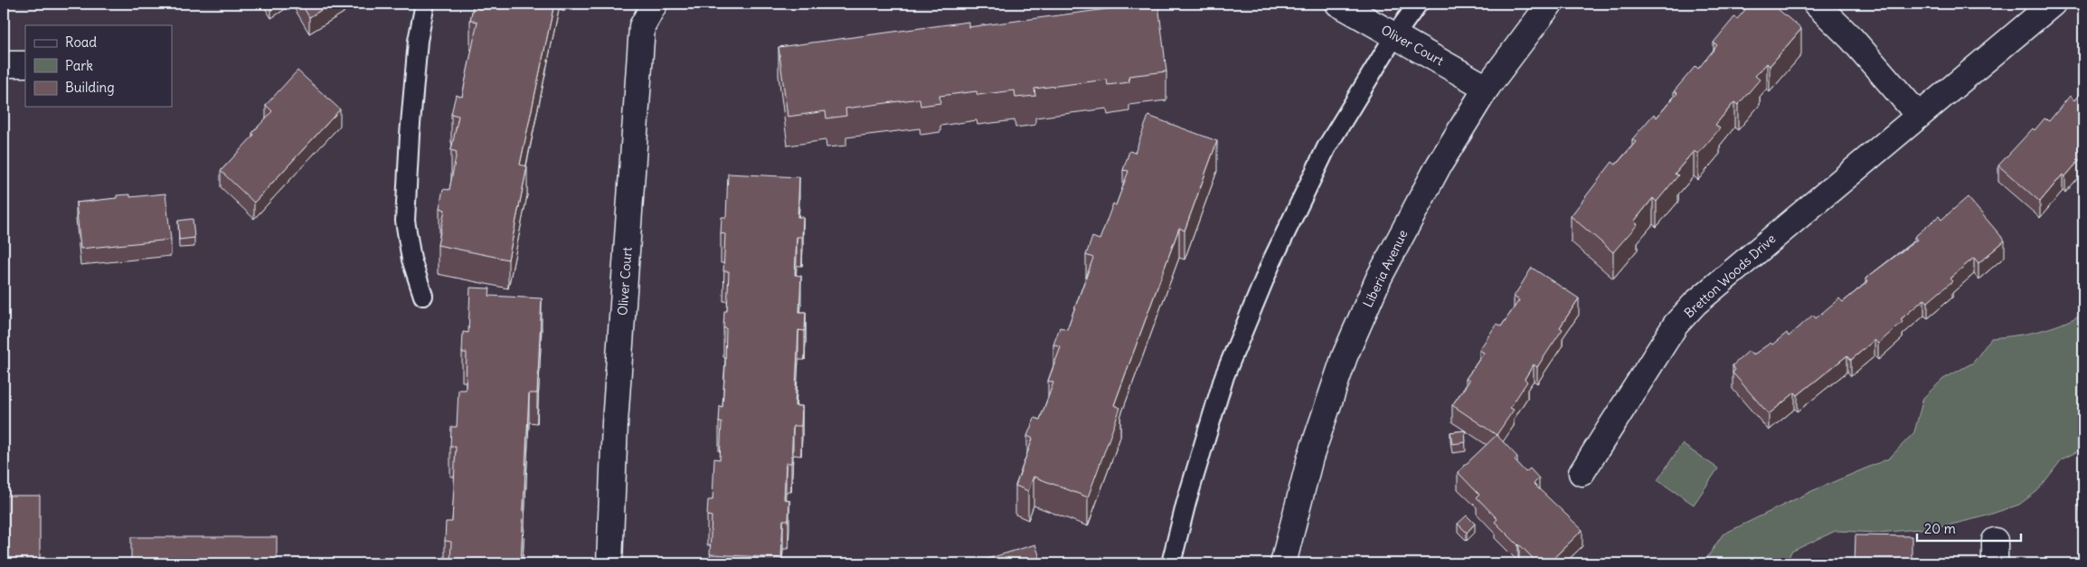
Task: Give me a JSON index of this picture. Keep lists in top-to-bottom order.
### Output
{
  "streets": {
    "street": ["Oliver Court", "Liberia Avenue", "Bretton Woods Drive"]
  },
  "crossings": [
    ["Oliver Court", "Liberia Avenue"]
  ],
  "legend": ["Road", "Park", "Building"],
  "scale_bar": "20 m"
}
